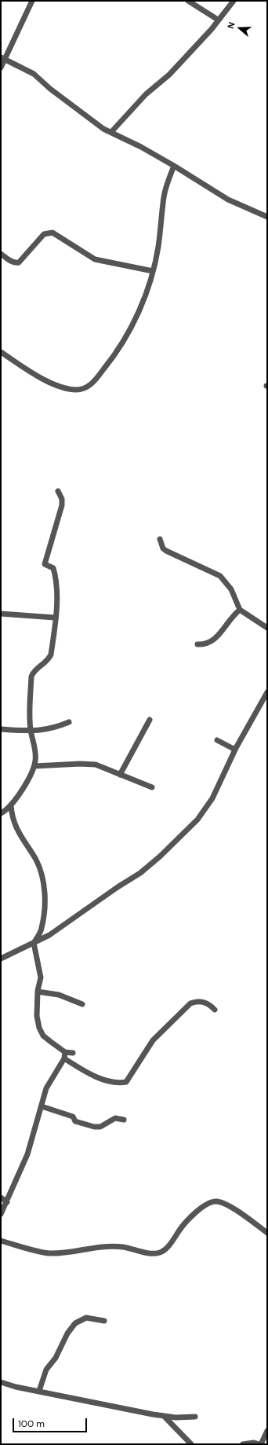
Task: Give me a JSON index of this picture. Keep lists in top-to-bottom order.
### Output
{
  "scale_bar": "100 m",
  "north": "left"
}
